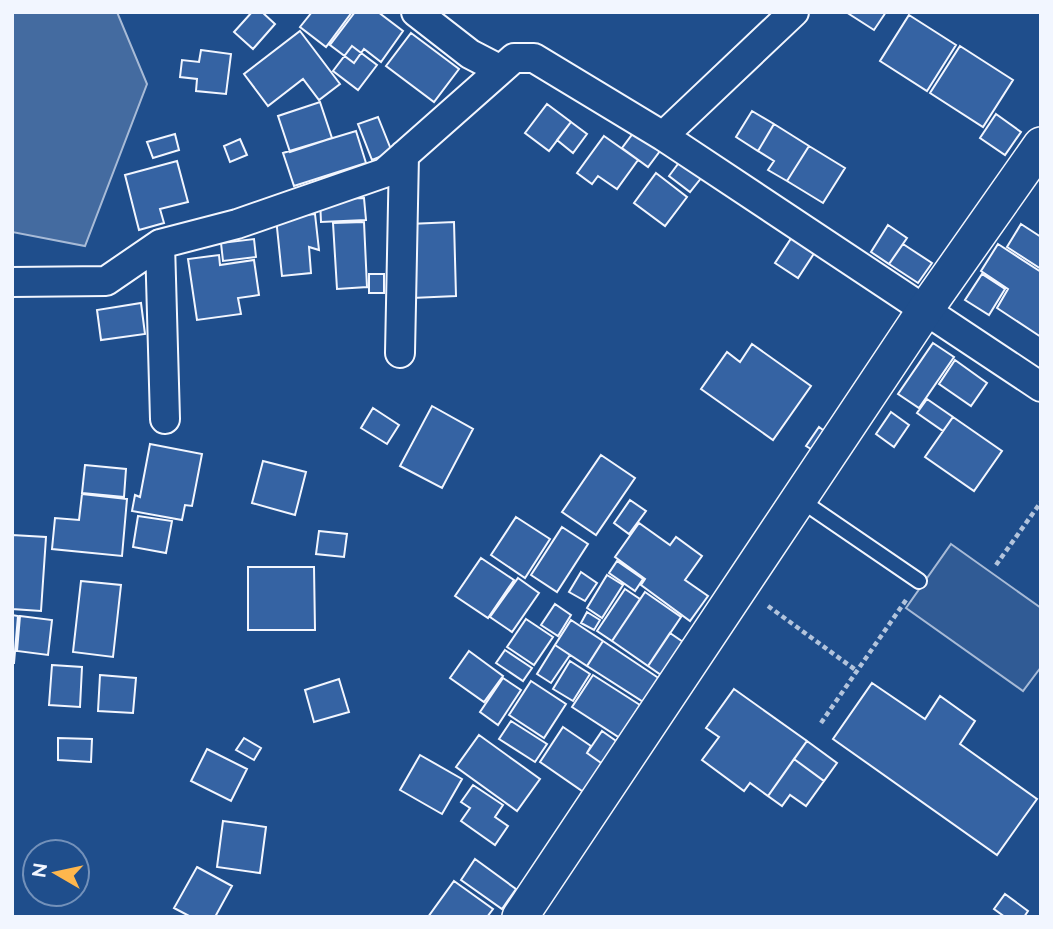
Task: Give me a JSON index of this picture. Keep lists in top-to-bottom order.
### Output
{
  "north": "left"
}
